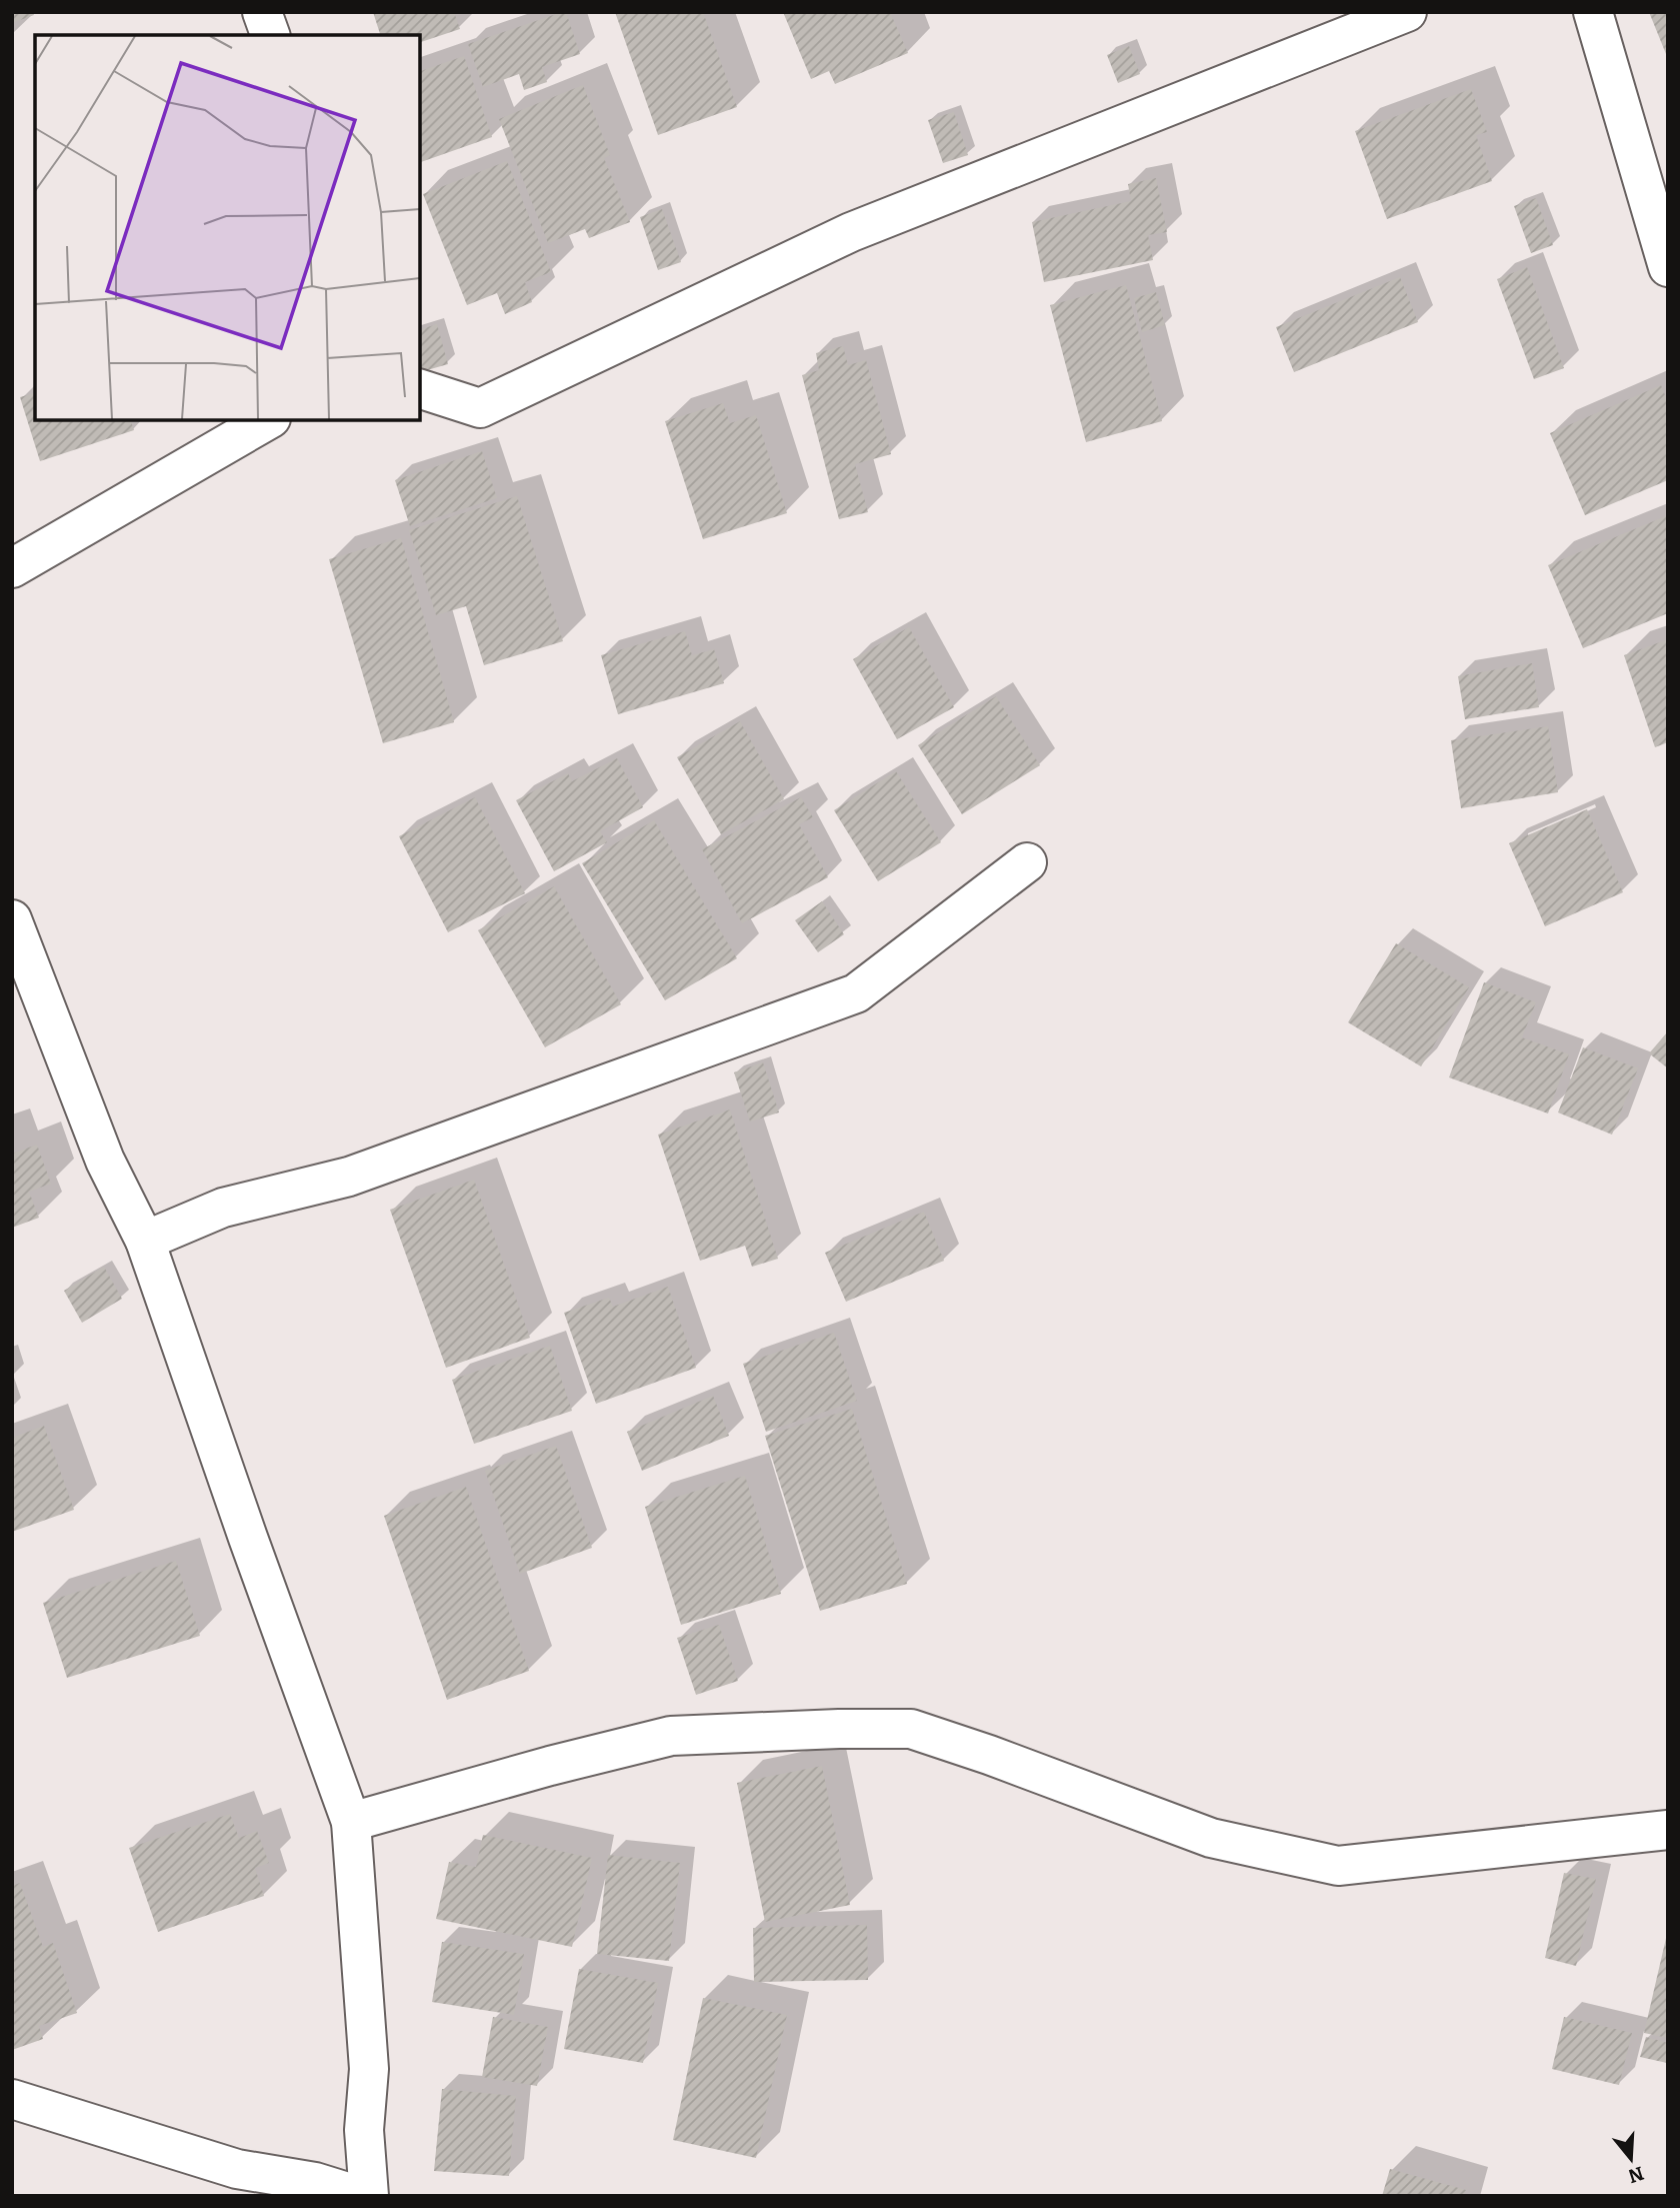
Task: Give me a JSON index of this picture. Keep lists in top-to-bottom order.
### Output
{
  "north": "bottom"
}
